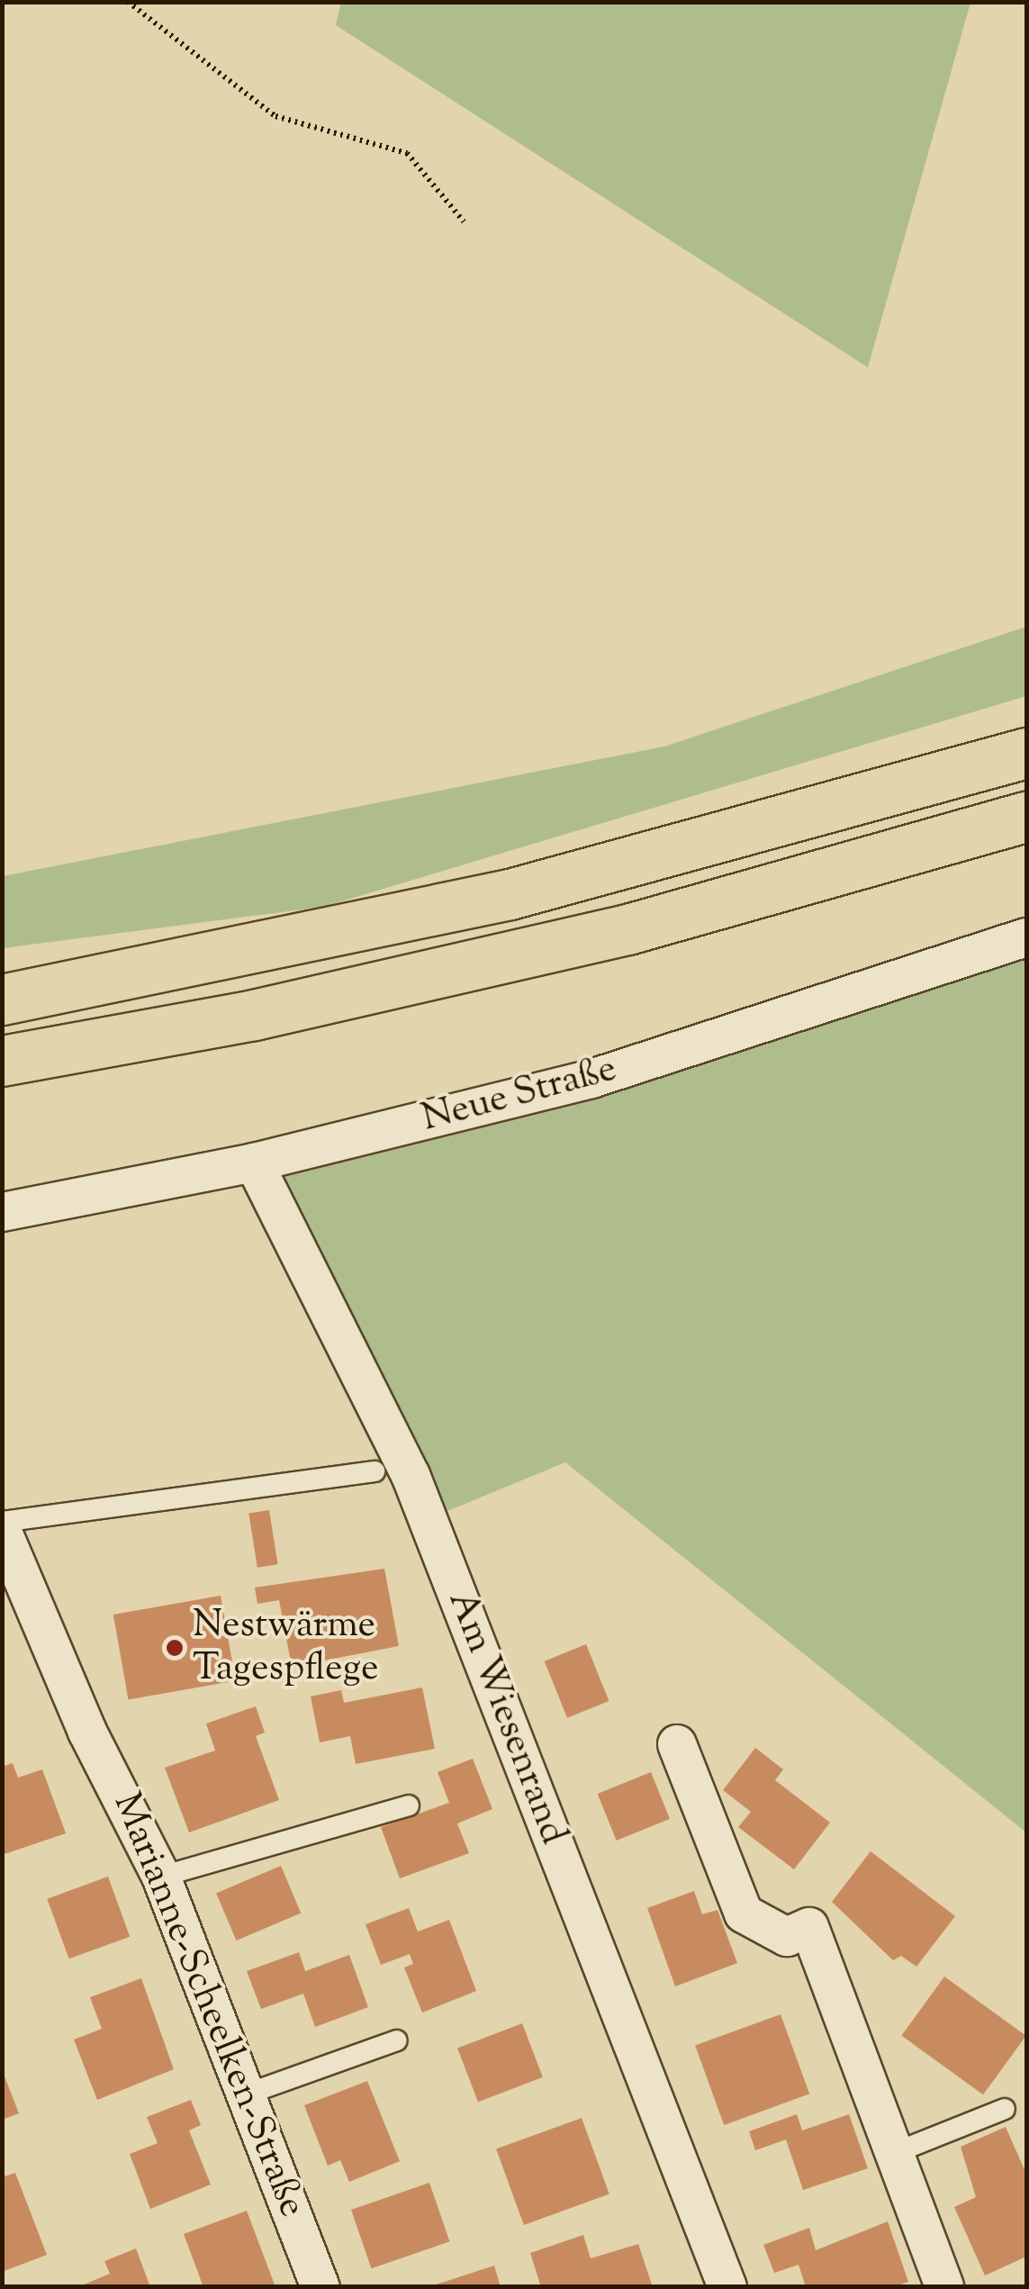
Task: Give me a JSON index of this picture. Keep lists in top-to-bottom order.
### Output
{
  "streets": {
    "street": ["Neue Straße", "Am Wiesenrand", "Marianne-Scheelken-Straße"]
  },
  "crossings": [
    ["Neue Straße", "Am Wiesenrand"]
  ],
  "places": ["Nestwärme Tagespflege"]
}
